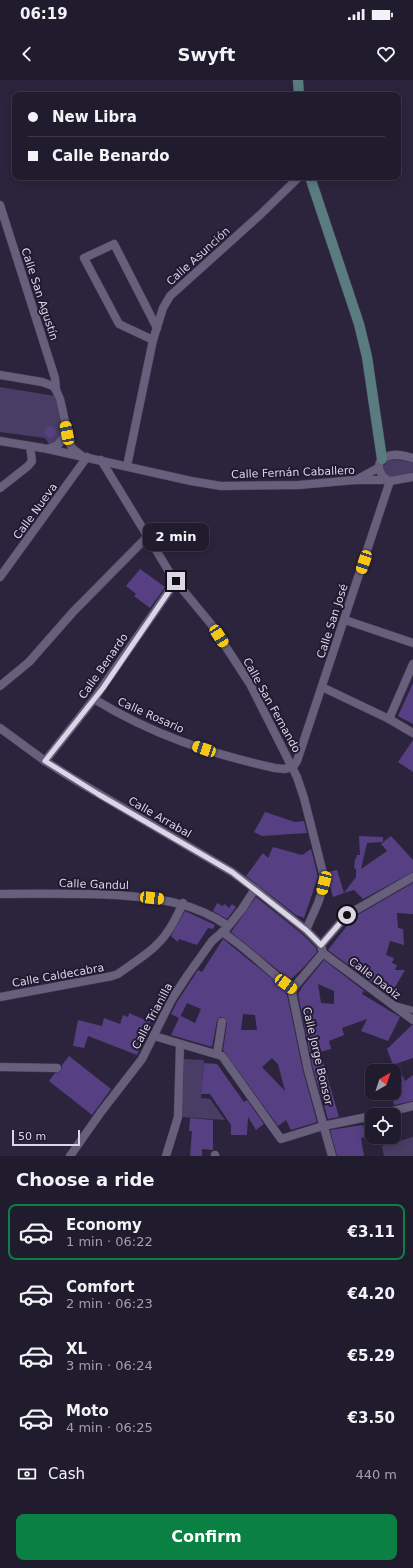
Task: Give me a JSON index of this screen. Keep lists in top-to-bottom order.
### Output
{
  "streets": {
    "street": [
      "Calle Asunción",
      "Calle San Agustín",
      "Calle Fernán Caballero",
      "Calle Nueva",
      "Calle San José",
      "Calle Benardo",
      "Calle San Fernando",
      "Calle Rosario",
      "Calle Arrabal",
      "Calle Gandul",
      "Calle Caldecabra",
      "Calle Daoiz",
      "Calle Trianilla",
      "Calle Jorge Bonsor"
    ]
  },
  "crossings": [
    ["Calle Asunción", "Calle Fernán Caballero"],
    ["Calle San Agustín", "Calle Fernán Caballero"],
    ["Calle San Agustín", "Calle Nueva"],
    ["Calle Fernán Caballero", "Calle Nueva"],
    ["Calle Fernán Caballero", "Calle San José"],
    ["Calle Fernán Caballero", "Calle San Fernando"],
    ["Calle San José", "Calle San Fernando"],
    ["Calle San José", "Calle Rosario"],
    ["Calle Benardo", "Calle San Fernando"],
    ["Calle Benardo", "Calle Rosario"],
    ["Calle Benardo", "Calle Arrabal"],
    ["Calle San Fernando", "Calle Rosario"],
    ["Calle San Fernando", "Calle Arrabal"],
    ["Calle San Fernando", "Calle Daoiz"],
    ["Calle Arrabal", "Calle Daoiz"],
    ["Calle Arrabal", "Calle Trianilla"],
    ["Calle Gandul", "Calle Caldecabra"],
    ["Calle Gandul", "Calle Trianilla"]
  ],
  "scale_bar": "50 m",
  "north": "top right",
  "page": {
    "status": "06:19",
    "header": "Swyft",
    "banner": ["New Libra", "Calle Benardo"],
    "bubble": "2 min",
    "scale": "50 m",
    "heading": "Choose a ride",
    "list": [
      {
        "name": "Economy",
        "note": "1 min · 06:22",
        "value": "€3.11"
      },
      {
        "name": "Comfort",
        "note": "2 min · 06:23",
        "value": "€4.20"
      },
      {
        "name": "XL",
        "note": "3 min · 06:24",
        "value": "€5.29"
      },
      {
        "name": "Moto",
        "note": "4 min · 06:25",
        "value": "€3.50"
      }
    ],
    "pay": ["Cash", "440 m"],
    "buttons": "Confirm"
  }
}
